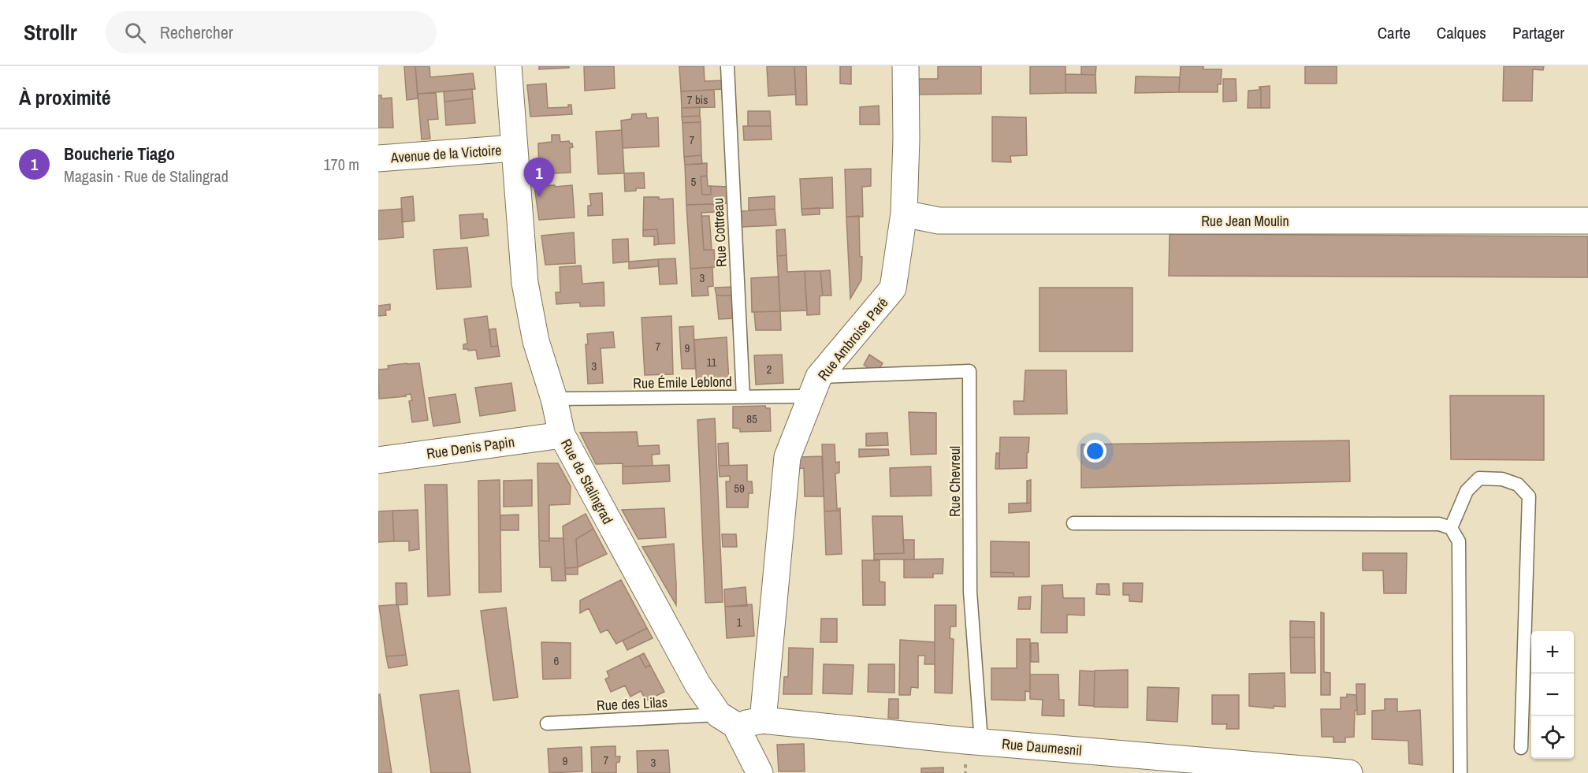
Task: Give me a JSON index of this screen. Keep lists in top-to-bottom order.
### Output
{
  "streets": {
    "street": [
      "Avenue de la Victoire",
      "Rue Jean Moulin",
      "Rue Ambroise Paré",
      "Rue Denis Papin",
      "Rue de Stalingrad",
      "Rue Daumesnil"
    ],
    "lane": [
      "Rue Cottreau",
      "Rue Émile Leblond",
      "Rue Chevreul",
      "Rue des Lilas"
    ]
  },
  "crossings": [
    ["Avenue de la Victoire", "Rue de Stalingrad"],
    ["Rue Jean Moulin", "Rue Ambroise Paré"],
    ["Rue Cottreau", "Rue Émile Leblond"],
    ["Rue Ambroise Paré", "Rue Émile Leblond"],
    ["Rue Ambroise Paré", "Rue Chevreul"],
    ["Rue Ambroise Paré", "Rue Daumesnil"],
    ["Rue Émile Leblond", "Rue de Stalingrad"],
    ["Rue Émile Leblond", "Rue Chevreul"],
    ["Rue Denis Papin", "Rue de Stalingrad"],
    ["Rue de Stalingrad", "Rue des Lilas"],
    ["Rue de Stalingrad", "Rue Daumesnil"],
    ["Rue Chevreul", "Rue Daumesnil"],
    ["Rue des Lilas", "Rue Daumesnil"]
  ],
  "house_numbers": [
    "7 bis",
    "7",
    "5",
    "3",
    "7",
    "9",
    "11",
    "3",
    "2",
    "85",
    "59",
    "1",
    "6",
    "7",
    "9",
    "3"
  ],
  "page": {
    "header": "Strollr",
    "search": "Rechercher",
    "nav": ["Carte", "Calques", "Partager"],
    "heading": "À proximité",
    "list": [
      {
        "mark": "1",
        "name": "Boucherie Tiago",
        "note": "Magasin · Rue de Stalingrad",
        "value": "170 m"
      }
    ],
    "pins": "1",
    "map_buttons": ["+", "−"]
  }
}
